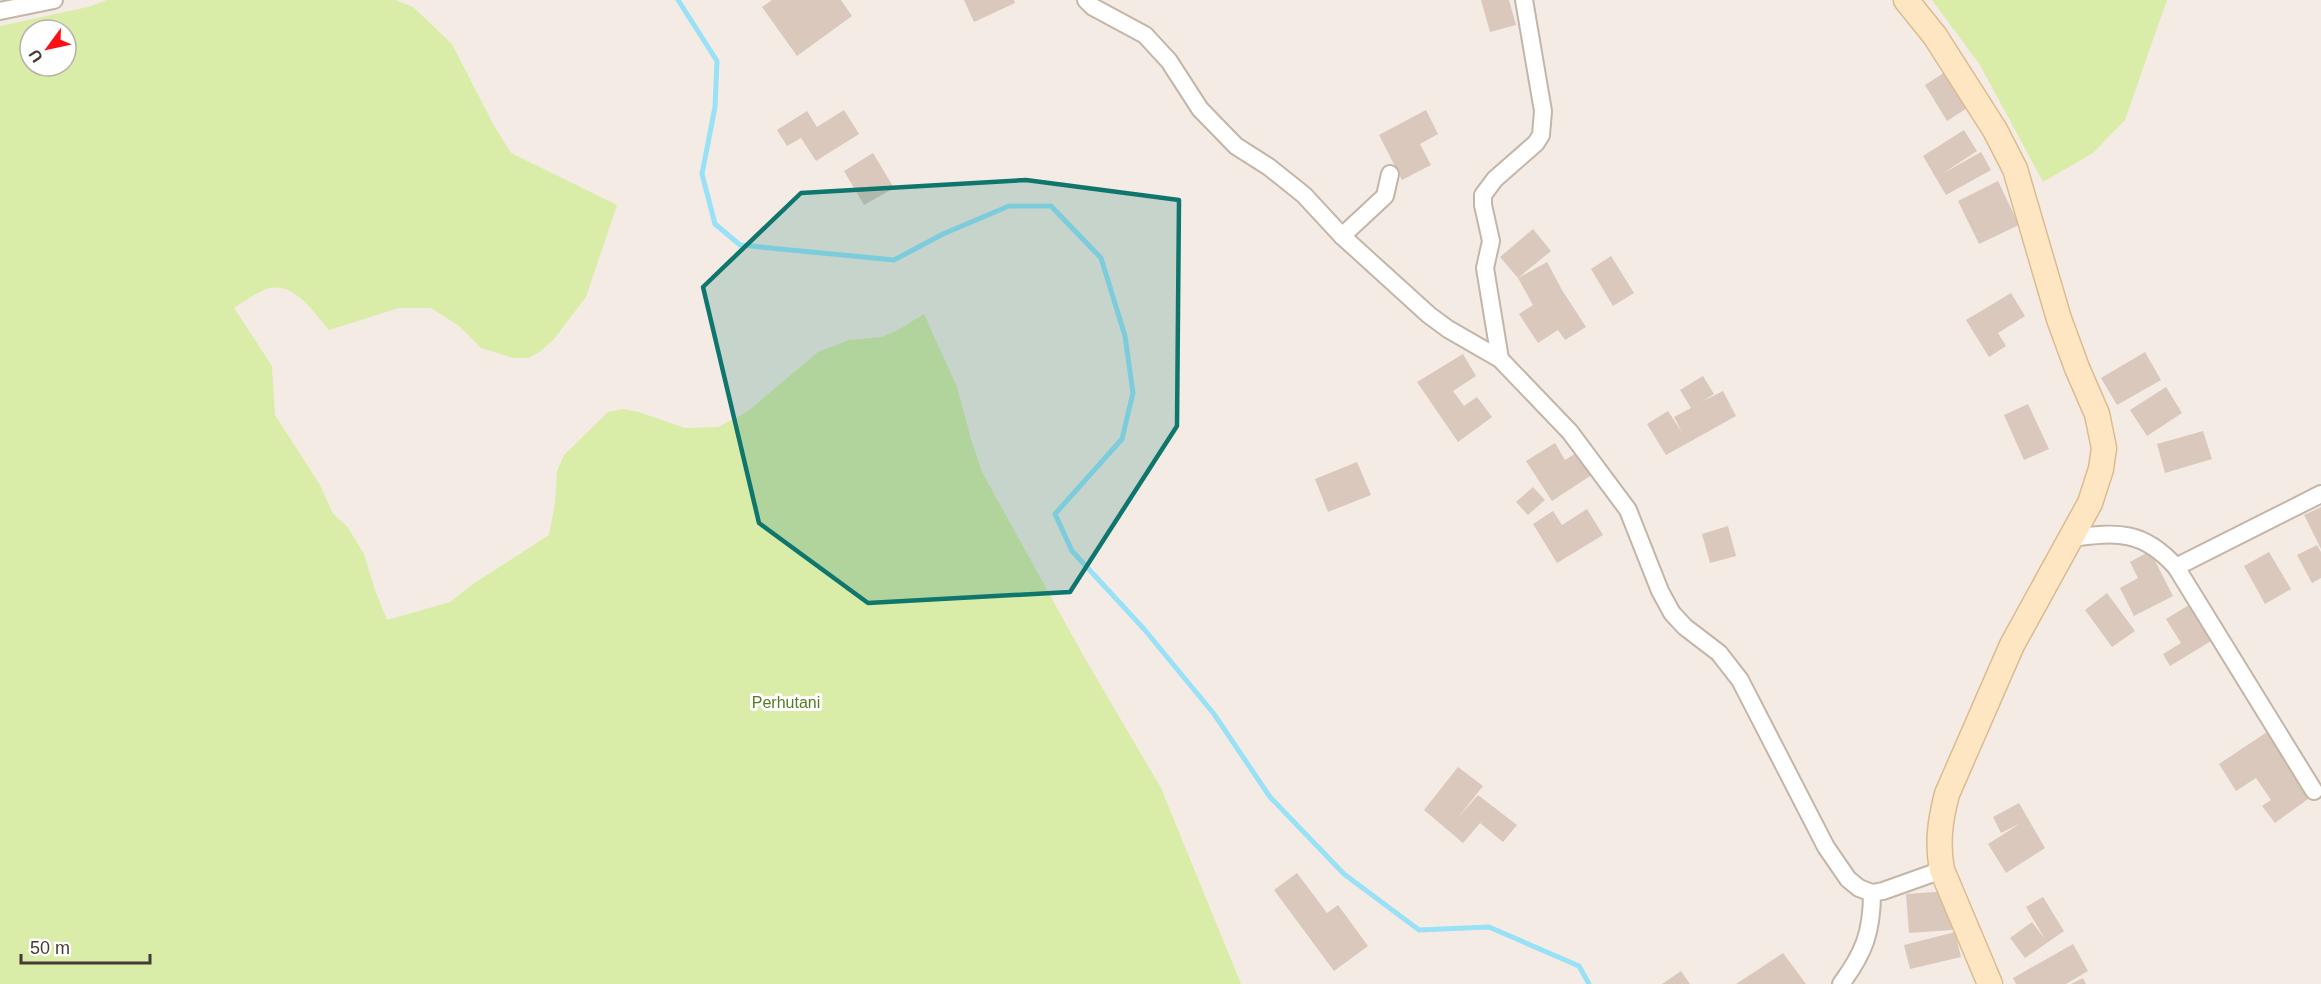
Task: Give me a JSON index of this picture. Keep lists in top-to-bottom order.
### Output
{
  "parks": ["Perhutani"],
  "scale_bar": "50 m",
  "north": "bottom left"
}
